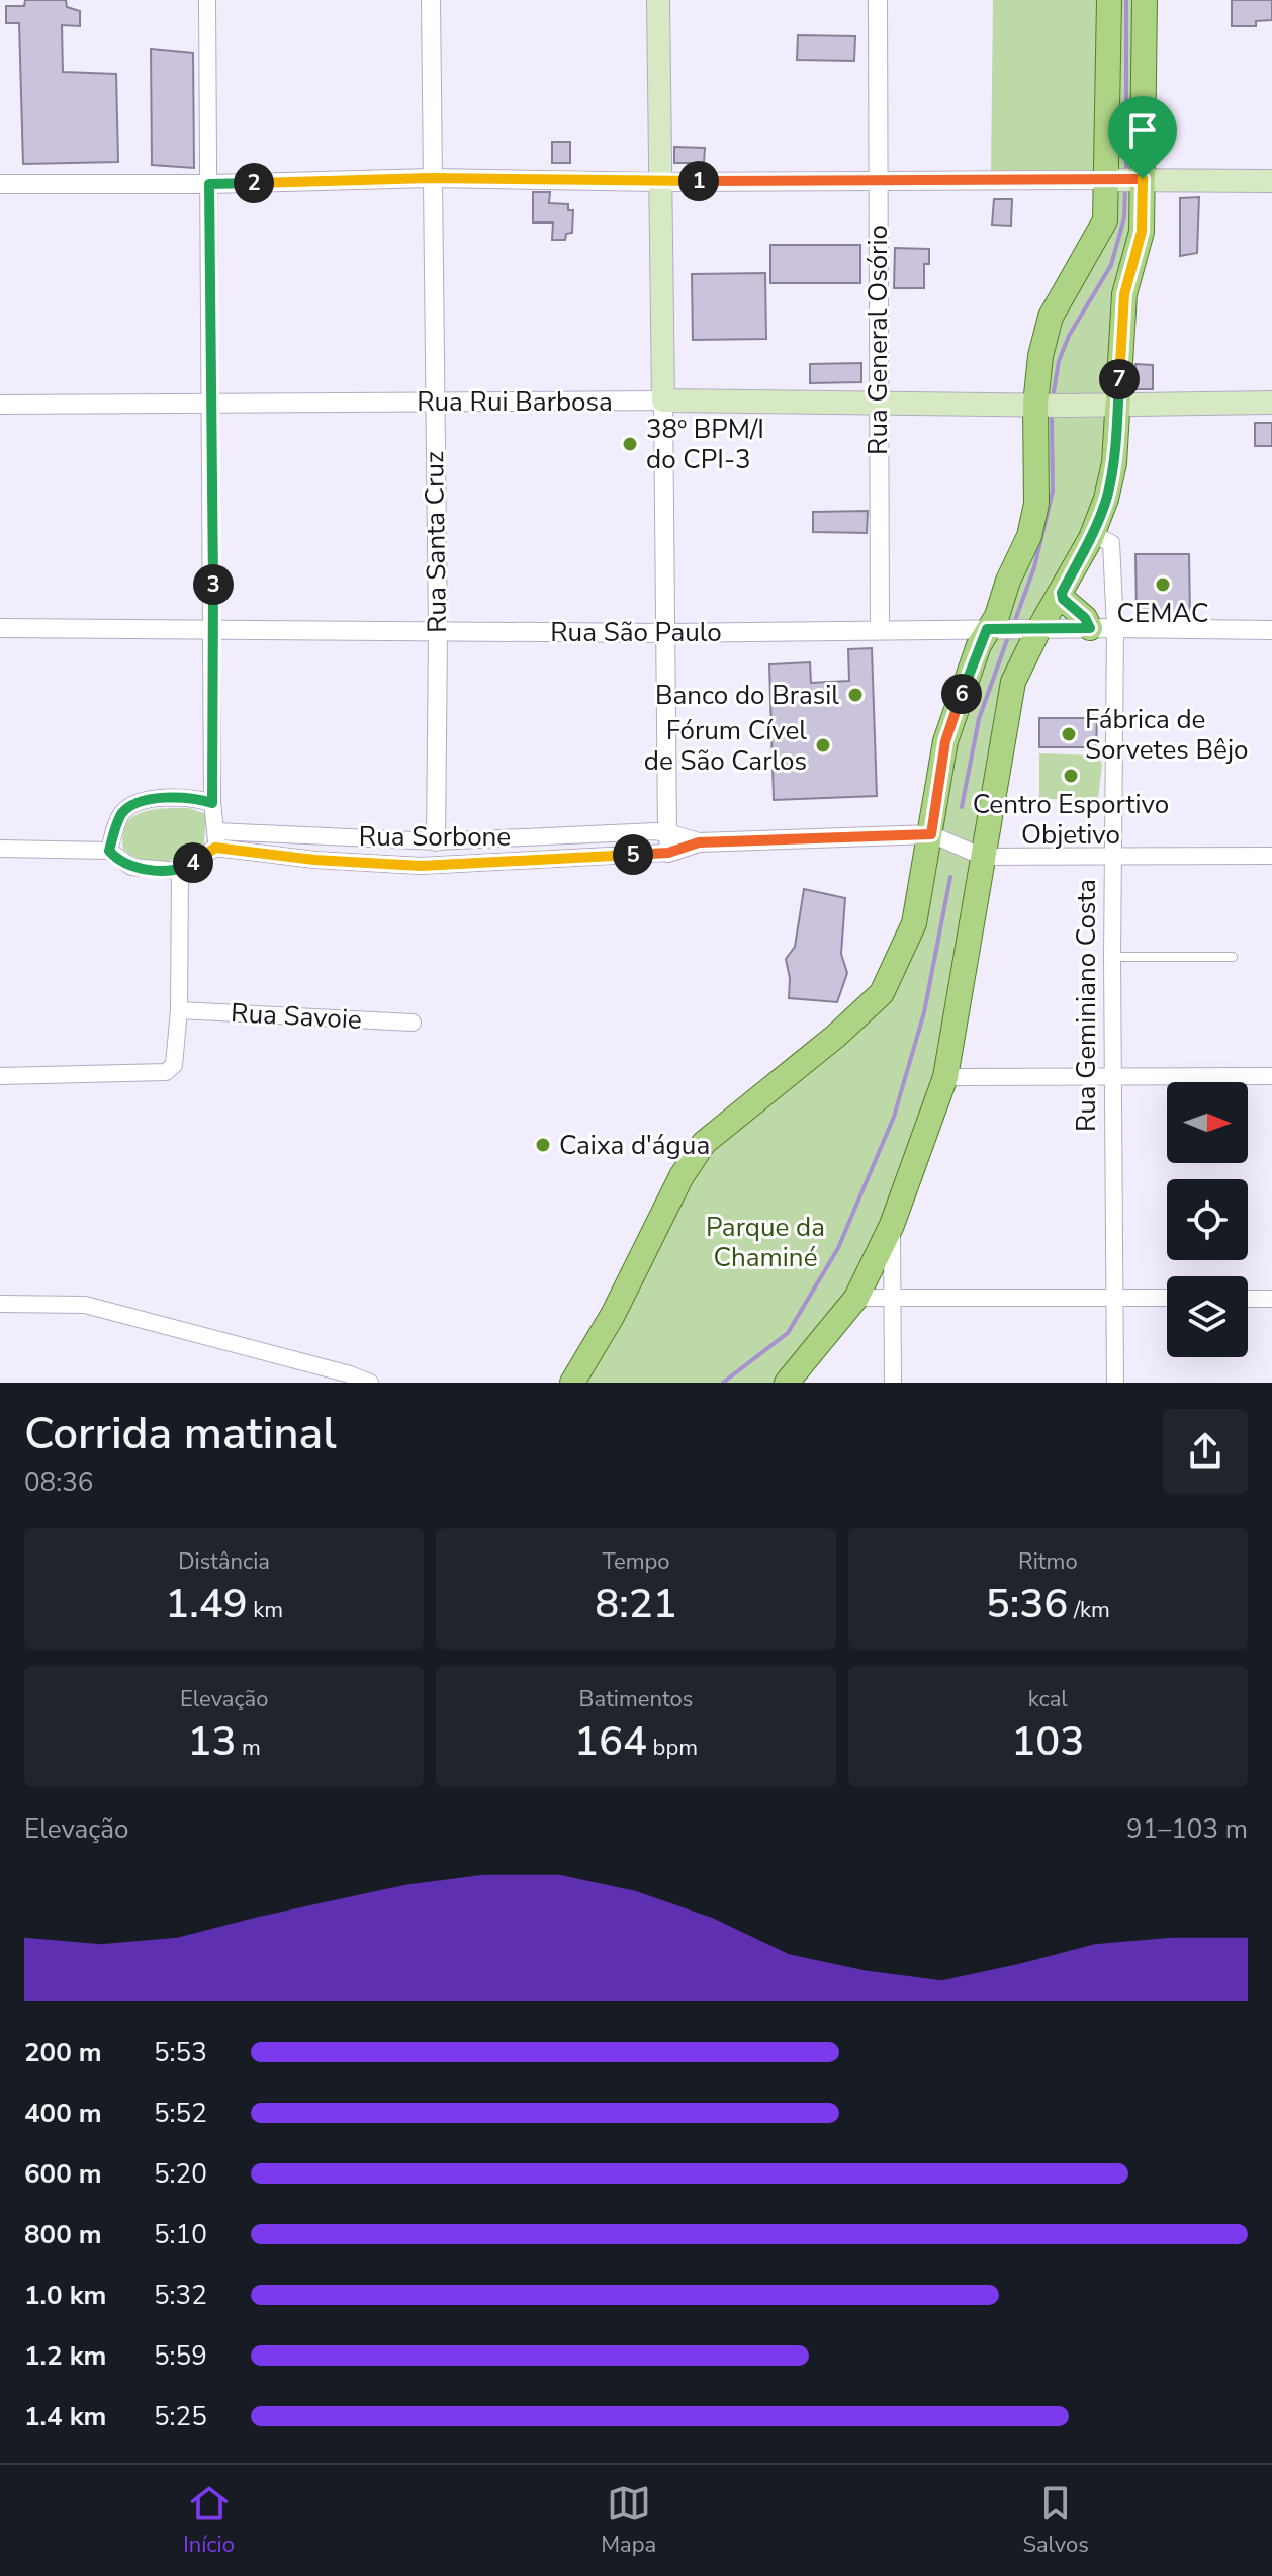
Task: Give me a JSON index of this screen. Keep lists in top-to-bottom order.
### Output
{
  "streets": {
    "main road": ["Rua Rui Barbosa"],
    "street": [
      "Rua General Osório",
      "Rua Santa Cruz",
      "Rua São Paulo",
      "Rua Sorbone",
      "Rua Geminiano Costa",
      "Rua Savoie"
    ]
  },
  "crossings": [
    ["Rua General Osório", "Rua Rui Barbosa"],
    ["Rua General Osório", "Rua São Paulo"],
    ["Rua Rui Barbosa", "Rua Santa Cruz"],
    ["Rua Santa Cruz", "Rua São Paulo"],
    ["Rua Santa Cruz", "Rua Sorbone"],
    ["Rua São Paulo", "Rua Geminiano Costa"]
  ],
  "parks": ["Parque da Chaminé"],
  "places": [
    "38º BPM/I do CPI-3",
    "CEMAC",
    "Banco do Brasil",
    "Fábrica de Sorvetes Bêjo",
    "Fórum Cível de São Carlos",
    "Centro Esportivo Objetivo",
    "Caixa d'água"
  ],
  "north": "right",
  "page": {
    "pins": [
      "1",
      "2",
      "7",
      "3",
      "6",
      "5",
      "4"
    ],
    "heading": ["Corrida matinal", "08:36"],
    "stats": [
      ["Distância", "1.49 km"],
      ["Tempo", "8:21"],
      ["Ritmo", "5:36 /km"],
      ["Elevação", "13 m"],
      ["Batimentos", "164 bpm"],
      ["kcal", "103"]
    ],
    "chart": ["Elevação", "91–103 m"],
    "list": [
      {
        "name": "200 m",
        "note": "5:53"
      },
      {
        "name": "400 m",
        "note": "5:52"
      },
      {
        "name": "600 m",
        "note": "5:20"
      },
      {
        "name": "800 m",
        "note": "5:10"
      },
      {
        "name": "1.0 km",
        "note": "5:32"
      },
      {
        "name": "1.2 km",
        "note": "5:59"
      },
      {
        "name": "1.4 km",
        "note": "5:25"
      }
    ],
    "tabs": ["Início", "Mapa", "Salvos"]
  }
}
